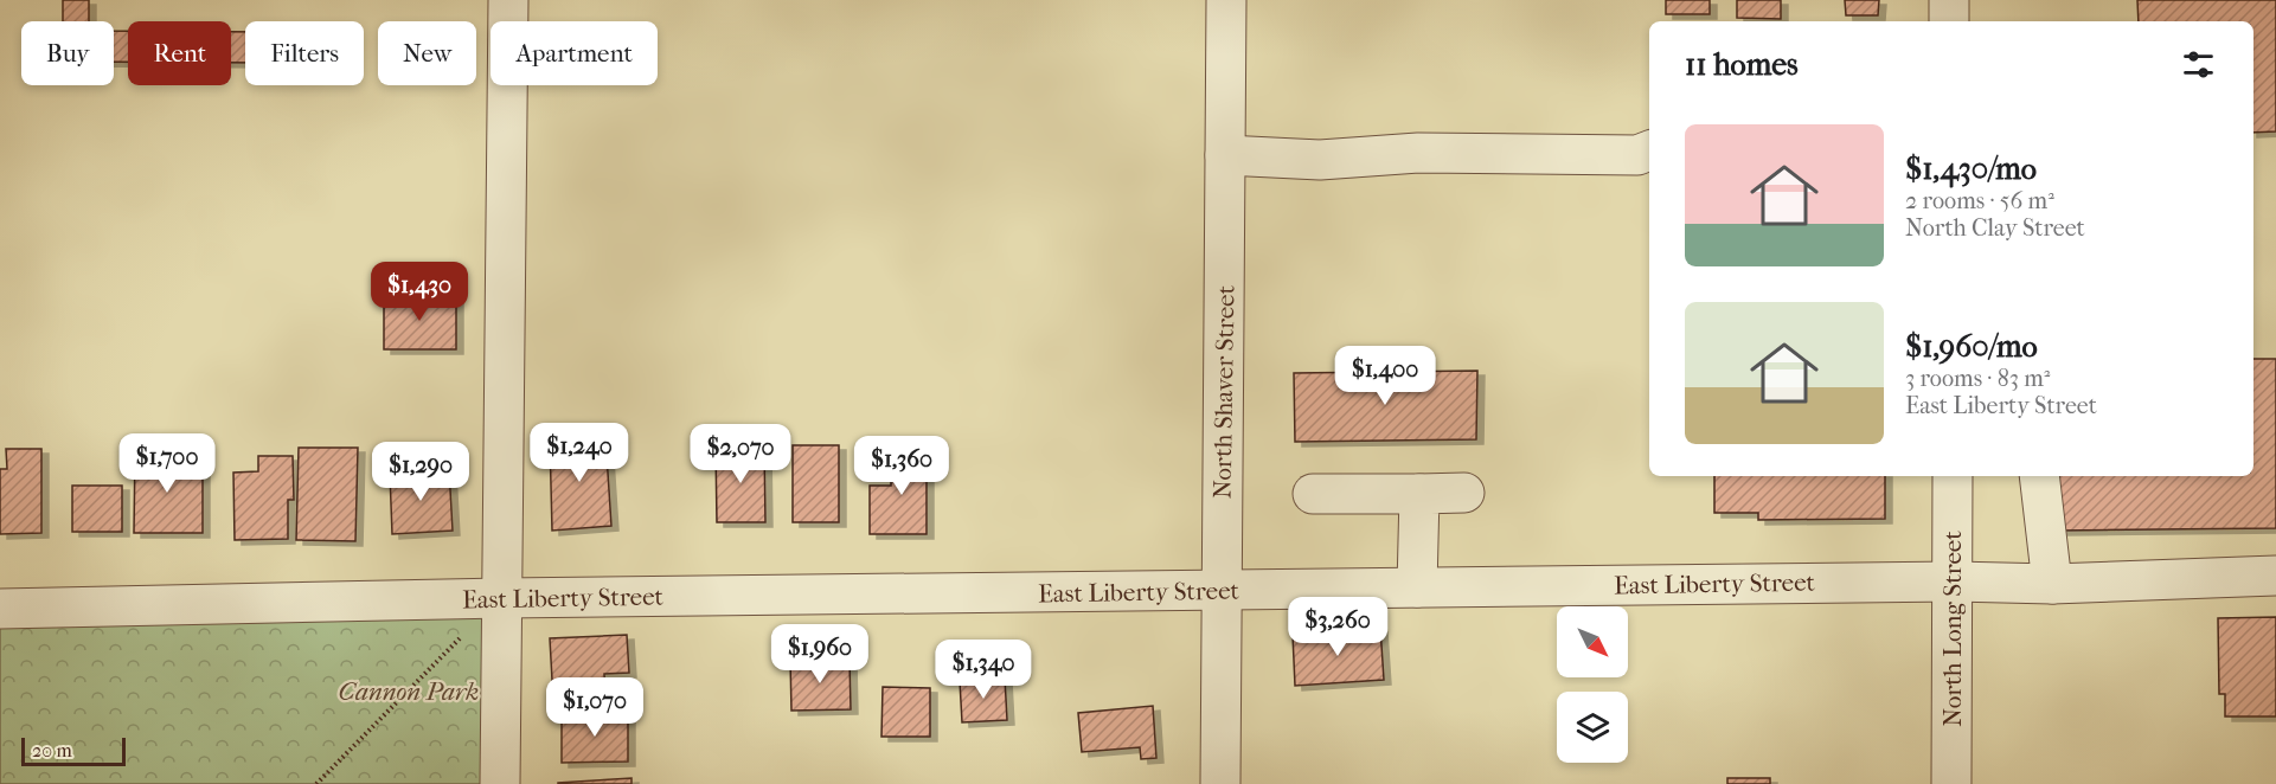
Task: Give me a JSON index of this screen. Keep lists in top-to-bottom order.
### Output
{
  "streets": {
    "street": ["North Shaver Street", "East Liberty Street", "North Long Street"]
  },
  "crossings": [
    ["North Shaver Street", "East Liberty Street"],
    ["East Liberty Street", "North Long Street"]
  ],
  "parks": ["Cannon Park"],
  "scale_bar": "20 m",
  "north": "bottom right",
  "page": {
    "chip": [
      "Buy",
      "Rent",
      "Filters",
      "New",
      "Apartment"
    ],
    "heading": "11 homes",
    "list": [
      {
        "name": "$1,430/mo",
        "note": "2 rooms · 56 m² · North Clay Street"
      },
      {
        "name": "$1,960/mo",
        "note": "3 rooms · 83 m² · East Liberty Street"
      }
    ],
    "price": [
      "$1,430",
      "$1,400",
      "$1,240",
      "$2,070",
      "$1,700",
      "$1,360",
      "$1,290",
      "$3,260",
      "$1,960",
      "$1,340",
      "$1,070"
    ],
    "scale": "20 m"
  }
}
